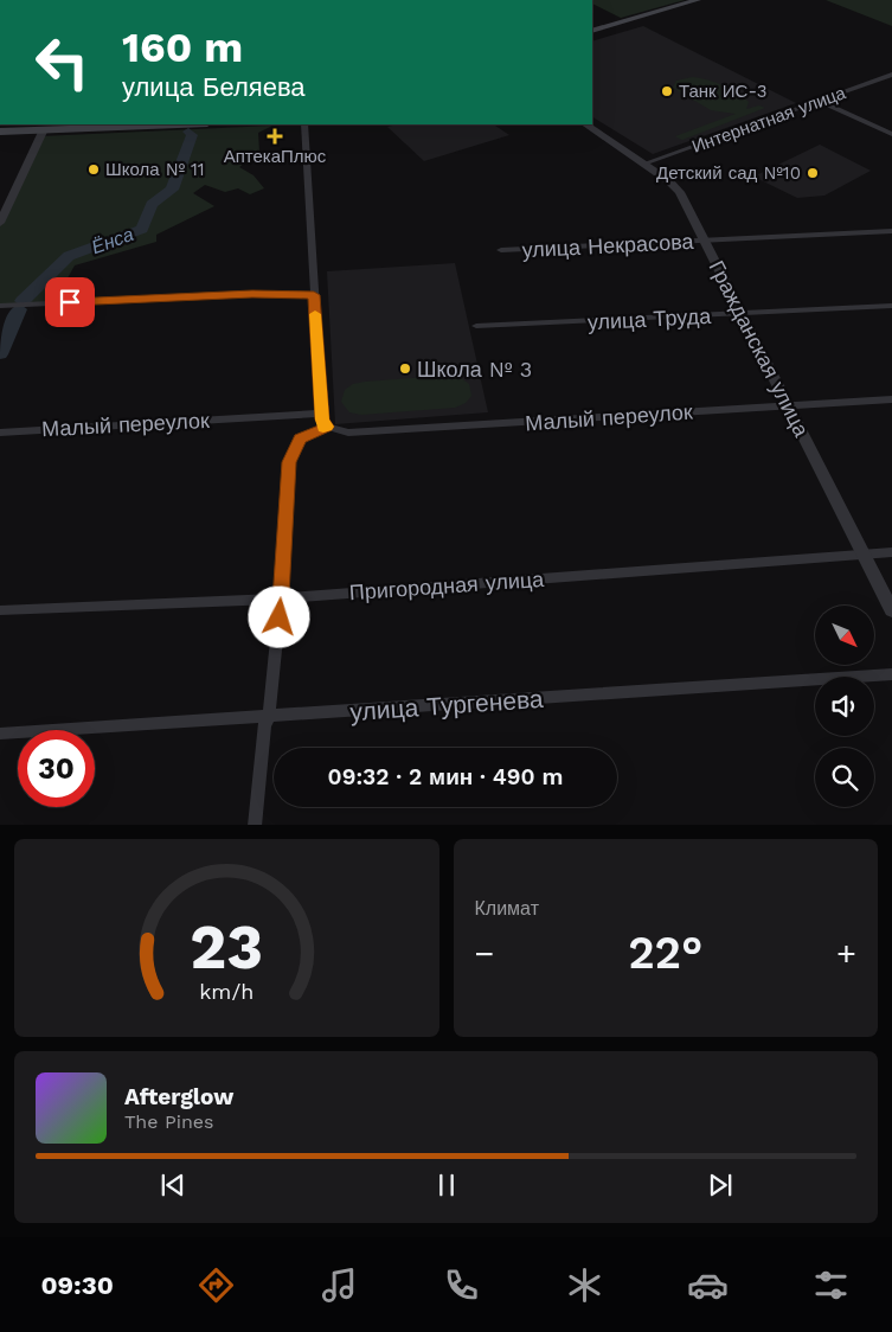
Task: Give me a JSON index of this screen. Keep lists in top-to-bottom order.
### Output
{
  "streets": {
    "street": [
      "Интернатная улица",
      "улица Некрасова",
      "улица Труда",
      "Гражданская улица",
      "Малый переулок",
      "Пригородная улица",
      "улица Тургенева"
    ]
  },
  "crossings": [
    ["Интернатная улица", "Гражданская улица"],
    ["улица Некрасова", "Гражданская улица"],
    ["улица Труда", "Гражданская улица"],
    ["Гражданская улица", "Малый переулок"],
    ["Гражданская улица", "Пригородная улица"]
  ],
  "water": ["Ёнса"],
  "places": {
    "other": [
      "Танк ИС-3",
      "Школа № 11",
      "Детский сад №10",
      "Школа № 3"
    ],
    "health": ["АптекаПлюс"]
  },
  "north": "bottom right",
  "page": {
    "turn": ["160 m", "улица Беляева"],
    "limit": "30",
    "trip": "09:32 · 2 мин · 490 m",
    "tile": "Климат",
    "heat": ["−", "22°", "+"],
    "song": ["Afterglow", "The Pines"],
    "tabs": "09:30",
    "gauge": ["23", "km/h"]
  }
}
